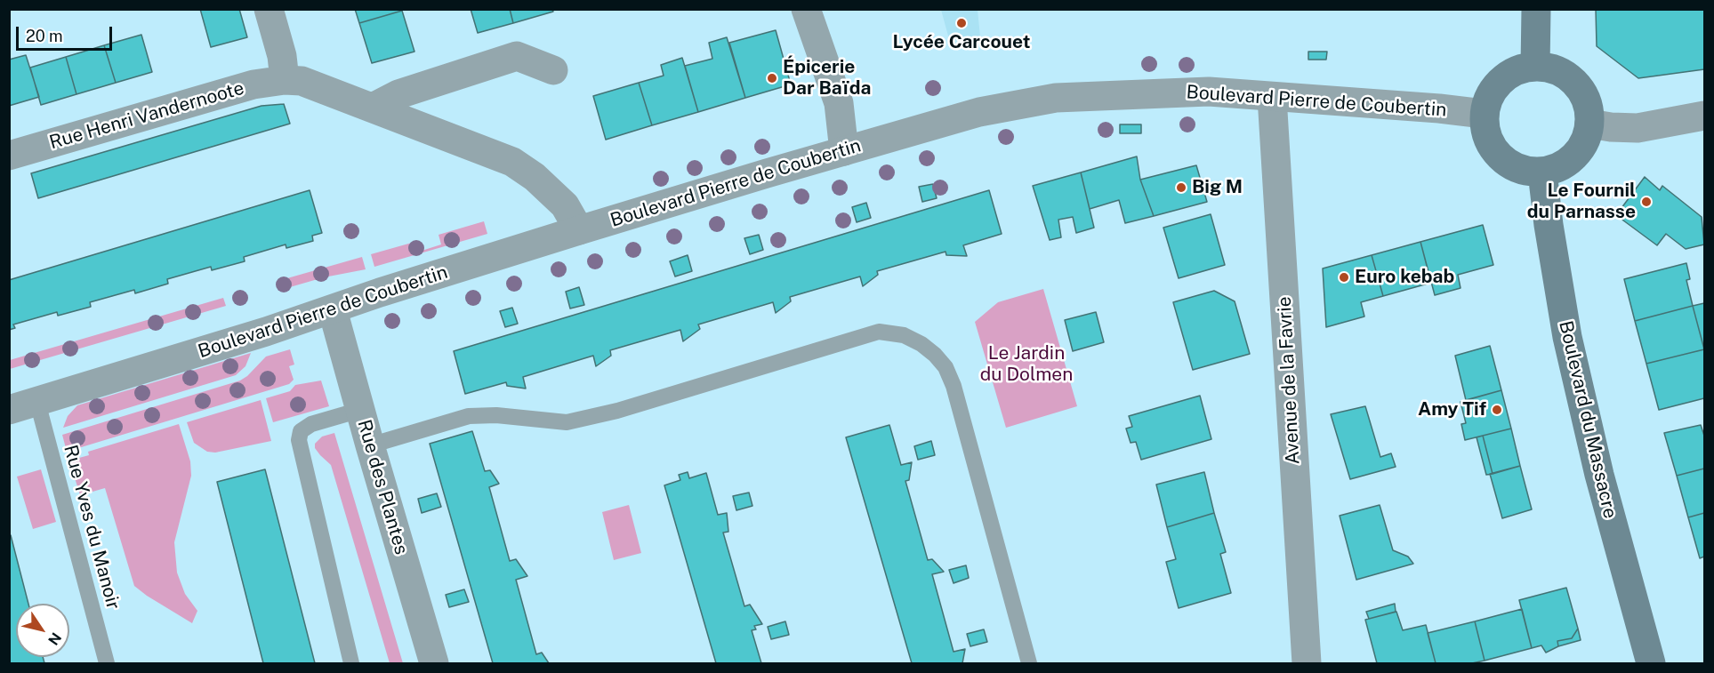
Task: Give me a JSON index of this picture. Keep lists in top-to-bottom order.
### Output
{
  "streets": {
    "main road": ["Boulevard du Massacre"],
    "street": [
      "Boulevard Pierre de Coubertin",
      "Rue Henri Vandernoote",
      "Avenue de la Favrie",
      "Rue des Plantes"
    ],
    "lane": ["Rue Yves du Manoir"]
  },
  "crossings": [
    ["Boulevard Pierre de Coubertin", "Rue Henri Vandernoote"],
    ["Boulevard Pierre de Coubertin", "Avenue de la Favrie"],
    ["Boulevard Pierre de Coubertin", "Boulevard du Massacre"],
    ["Boulevard Pierre de Coubertin", "Rue des Plantes"],
    ["Boulevard Pierre de Coubertin", "Rue Yves du Manoir"]
  ],
  "parks": ["Le Jardin du Dolmen"],
  "places": [
    "Lycée Carcouet",
    "Épicerie Dar Baïda",
    "Big M",
    "Le Fournil du Parnasse",
    "Euro kebab",
    "Amy Tif"
  ],
  "scale_bar": "20 m",
  "north": "bottom right"
}
